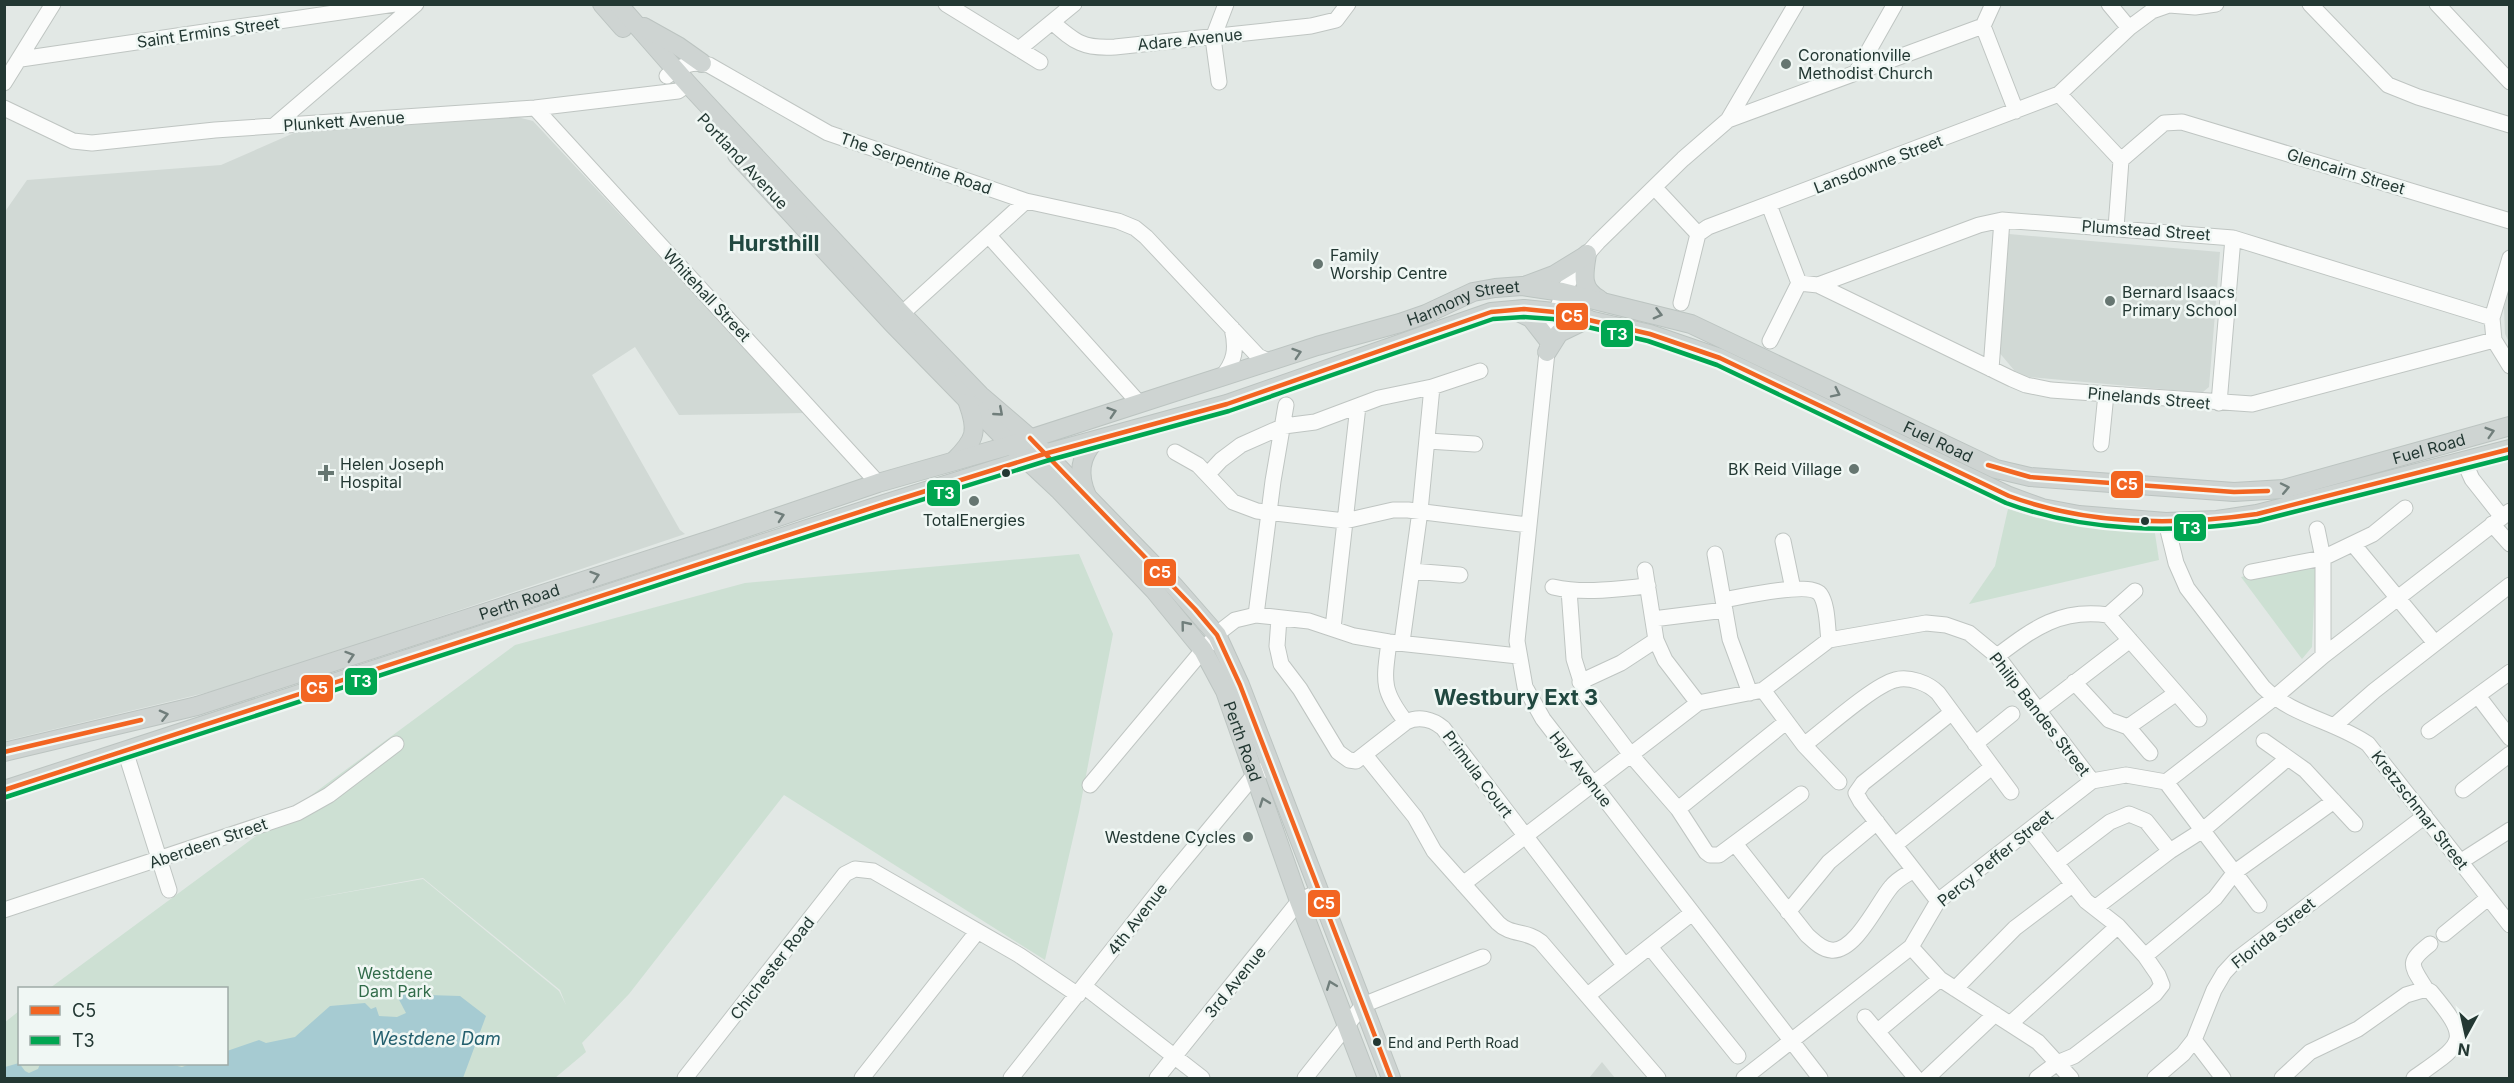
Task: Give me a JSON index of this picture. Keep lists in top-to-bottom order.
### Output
{
  "streets": {
    "main road": [
      "Portland Avenue",
      "Harmony Street",
      "Fuel Road",
      "Perth Road"
    ],
    "street": [
      "Saint Ermins Street",
      "Adare Avenue",
      "Plunkett Avenue",
      "The Serpentine Road",
      "Lansdowne Street",
      "Glencairn Street",
      "Plumstead Street",
      "Whitehall Street",
      "Pinelands Street",
      "Philip Bandes Street",
      "Hay Avenue",
      "Primula Court",
      "Kretzschmar Street",
      "Aberdeen Street",
      "Percy Peffer Street",
      "4th Avenue",
      "Florida Street",
      "Chichester Road",
      "3rd Avenue"
    ]
  },
  "crossings": [
    ["Plunkett Avenue", "Portland Avenue"],
    ["Plunkett Avenue", "Whitehall Street"],
    ["Portland Avenue", "Harmony Street"],
    ["Portland Avenue", "Perth Road"],
    ["The Serpentine Road", "Harmony Street"],
    ["Plumstead Street", "Pinelands Street"],
    ["Whitehall Street", "Perth Road"],
    ["Harmony Street", "Fuel Road"],
    ["Harmony Street", "Perth Road"],
    ["Harmony Street", "Hay Avenue"],
    ["Fuel Road", "Hay Avenue"],
    ["Fuel Road", "Kretzschmar Street"],
    ["Perth Road", "4th Avenue"],
    ["Perth Road", "3rd Avenue"],
    ["Philip Bandes Street", "Hay Avenue"],
    ["Philip Bandes Street", "Primula Court"],
    ["Philip Bandes Street", "Percy Peffer Street"],
    ["Hay Avenue", "Percy Peffer Street"],
    ["Kretzschmar Street", "Florida Street"]
  ],
  "districts": ["Hursthill", "Westbury Ext 3"],
  "water": ["Westdene Dam"],
  "parks": ["Westdene Dam Park"],
  "places": {
    "other": [
      "Coronationville Methodist Church",
      "Family Worship Centre",
      "Bernard Isaacs Primary School",
      "BK Reid Village",
      "TotalEnergies",
      "Westdene Cycles",
      "End and Perth Road"
    ],
    "health": ["Helen Joseph Hospital"]
  },
  "lines": ["transit line C5", "transit line T3"],
  "legend": ["C5", "T3"],
  "north": "bottom"
}
